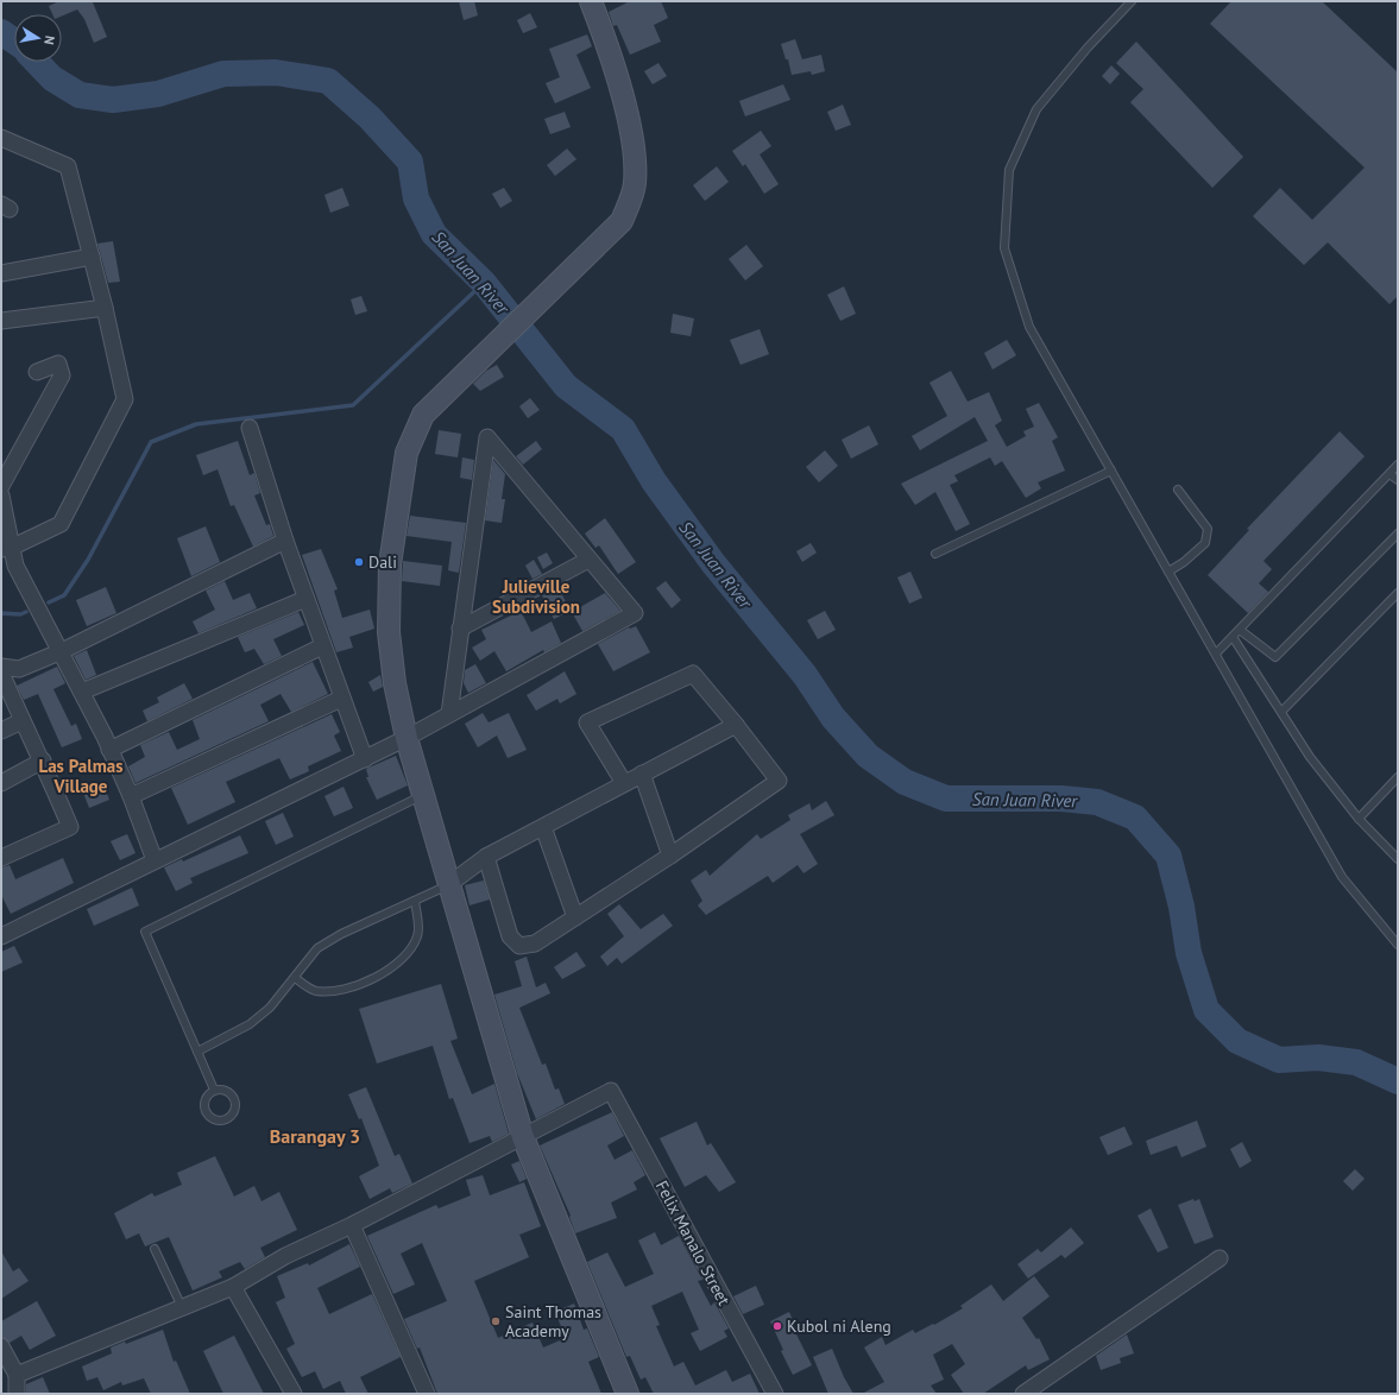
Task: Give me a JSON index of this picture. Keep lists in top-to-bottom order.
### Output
{
  "streets": {
    "street": ["Felix Manalo Street"]
  },
  "districts": ["Julieville Subdivision", "Las Palmas Village", "Barangay 3"],
  "water": ["San Juan River"],
  "places": ["Dali", "Saint Thomas Academy", "Kubol ni Aleng"],
  "north": "right"
}
